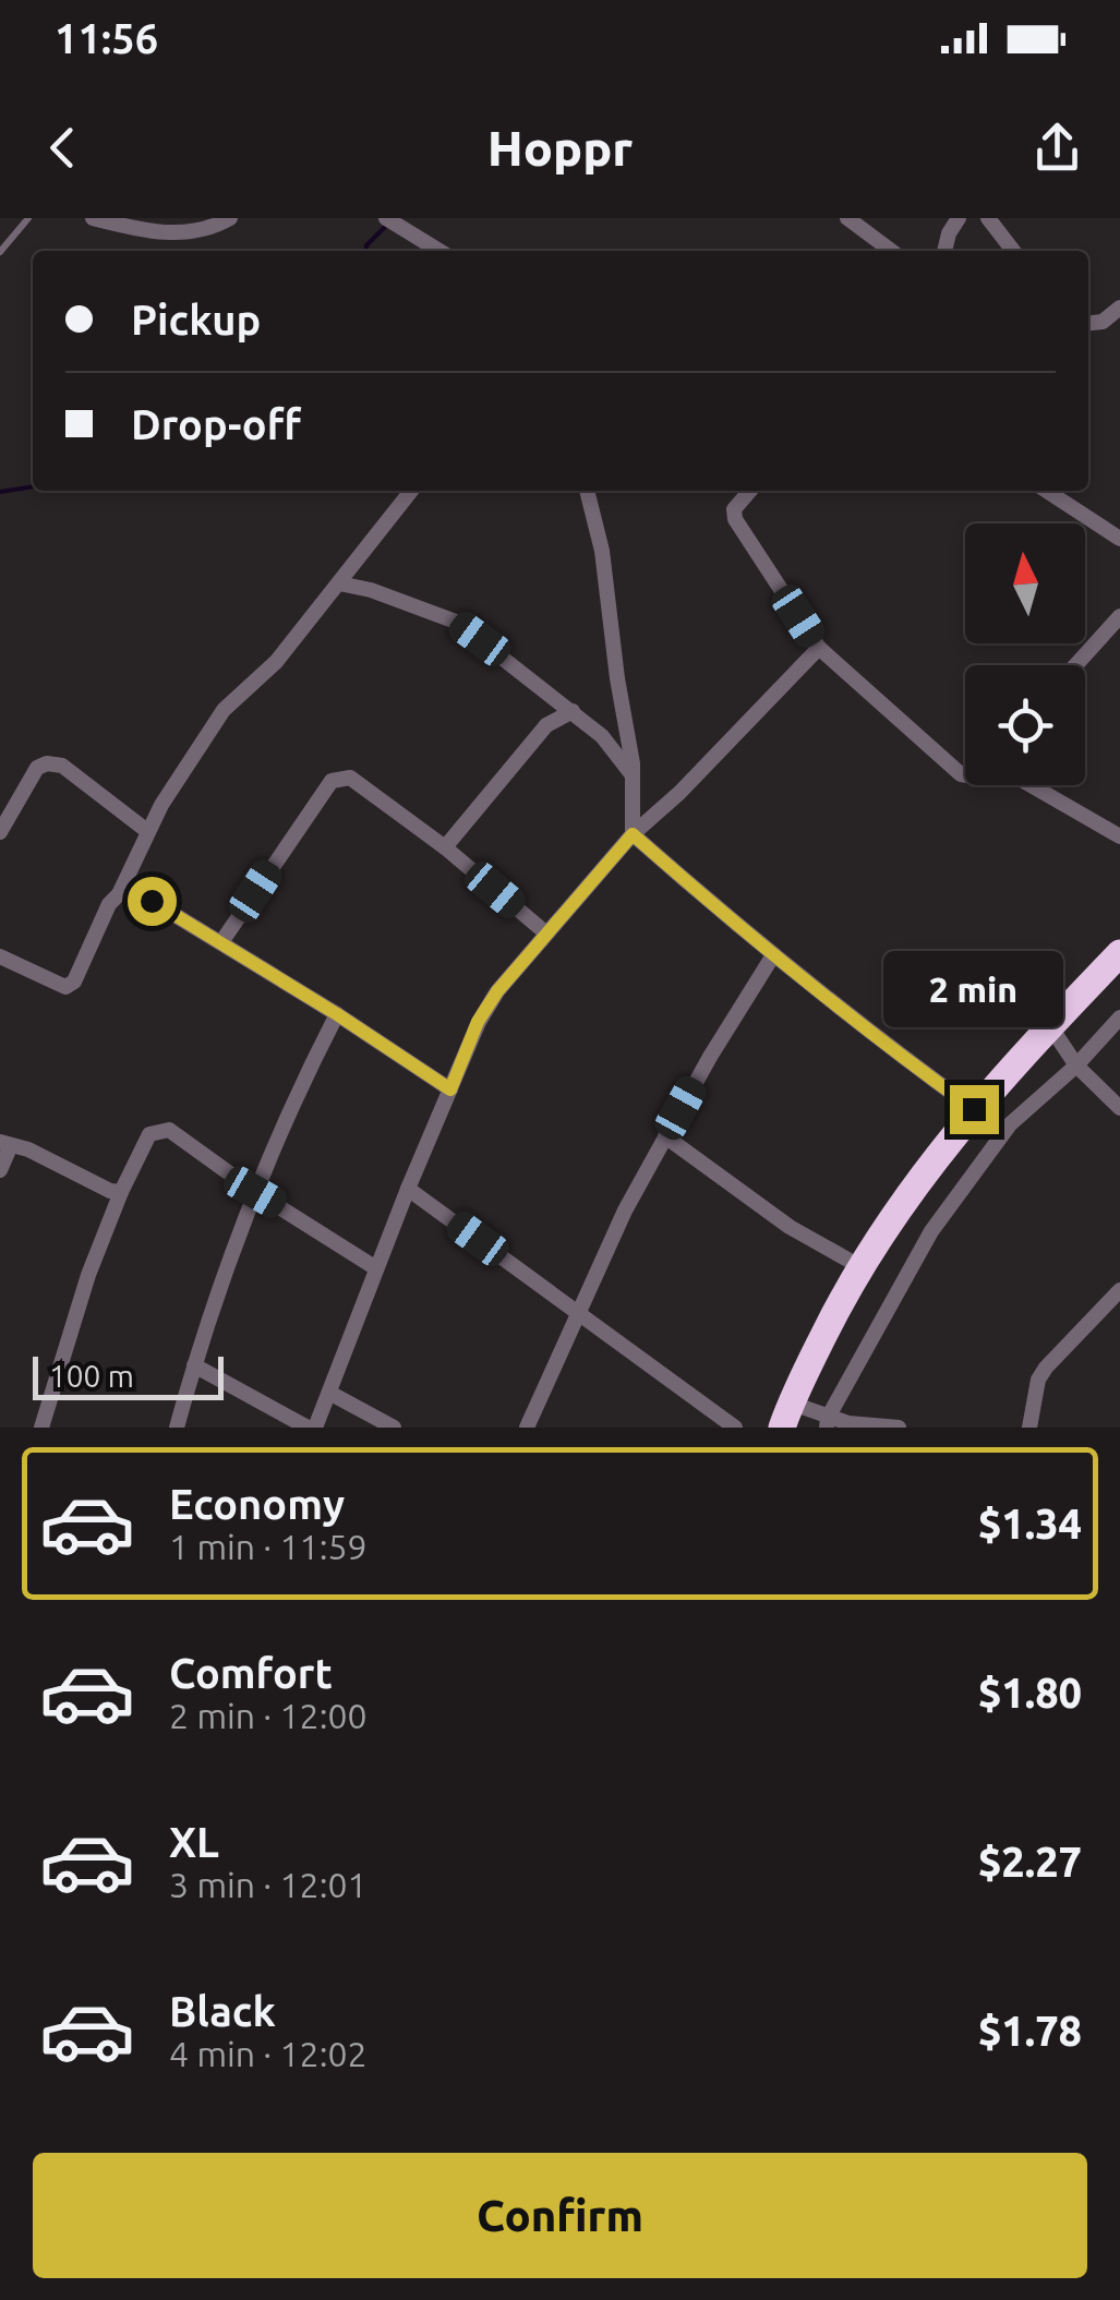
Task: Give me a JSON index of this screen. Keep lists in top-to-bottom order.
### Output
{
  "scale_bar": "100 m",
  "north": "top",
  "page": {
    "status": "11:56",
    "header": "Hoppr",
    "banner": ["Pickup", "Drop-off"],
    "bubble": "2 min",
    "scale": "100 m",
    "list": [
      {
        "name": "Economy",
        "note": "1 min · 11:59",
        "value": "$1.34"
      },
      {
        "name": "Comfort",
        "note": "2 min · 12:00",
        "value": "$1.80"
      },
      {
        "name": "XL",
        "note": "3 min · 12:01",
        "value": "$2.27"
      },
      {
        "name": "Black",
        "note": "4 min · 12:02",
        "value": "$1.78"
      }
    ],
    "buttons": "Confirm"
  }
}
